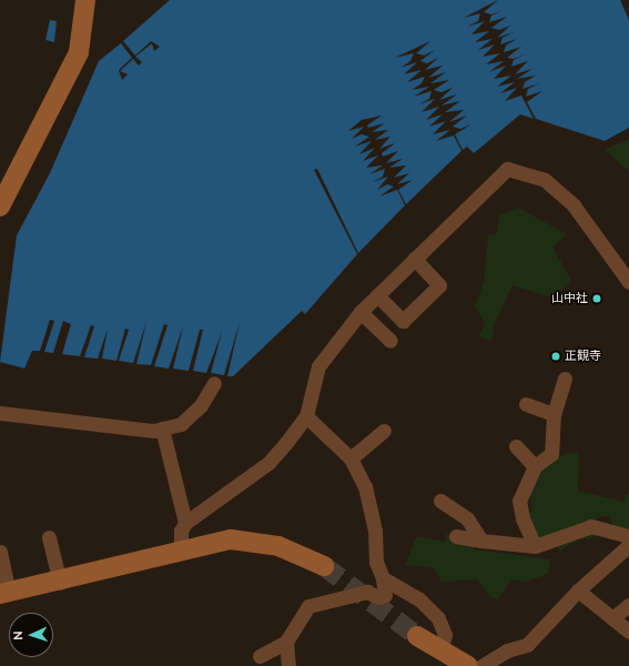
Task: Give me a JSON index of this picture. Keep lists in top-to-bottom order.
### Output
{
  "places": ["山中社", "正観寺"],
  "north": "left"
}
